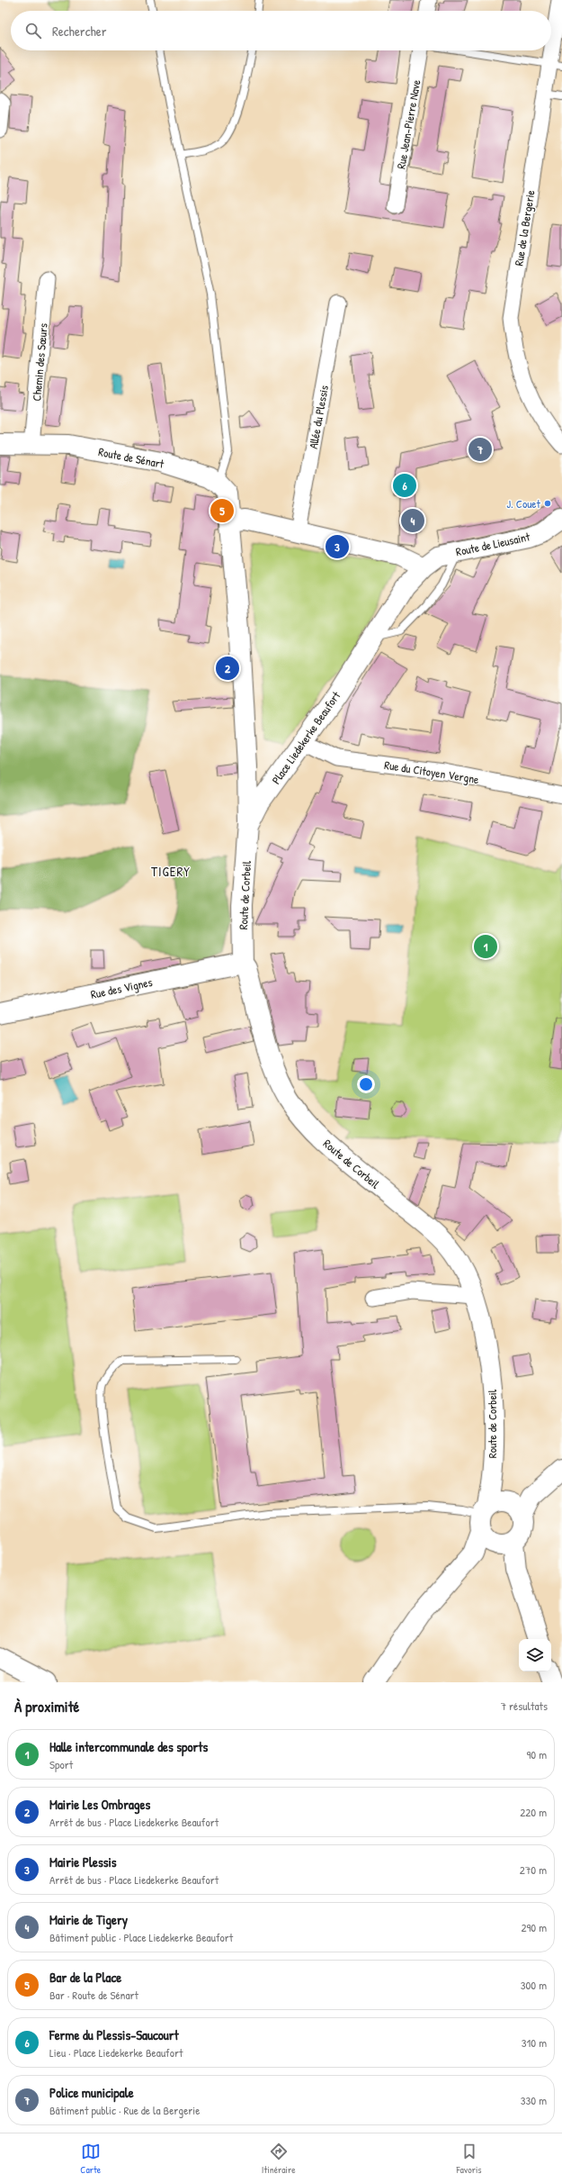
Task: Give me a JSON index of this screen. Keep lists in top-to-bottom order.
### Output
{
  "streets": {
    "street": [
      "Rue Jean-Pierre Nave",
      "Rue de la Bergerie",
      "Chemin des Sœurs",
      "Allée du Plessis",
      "Route de Sénart",
      "Route de Lieusaint",
      "Place Liedekerke Beaufort",
      "Rue du Citoyen Vergne",
      "Route de Corbeil",
      "Rue des Vignes"
    ]
  },
  "crossings": [
    ["Chemin des Sœurs", "Route de Sénart"],
    ["Route de Lieusaint", "Place Liedekerke Beaufort"],
    ["Place Liedekerke Beaufort", "Rue du Citoyen Vergne"],
    ["Place Liedekerke Beaufort", "Route de Corbeil"],
    ["Route de Corbeil", "Rue des Vignes"]
  ],
  "districts": ["TIGERY"],
  "places": ["J. Couet"],
  "page": {
    "search": "Rechercher",
    "pins": [
      "7",
      "6",
      "5",
      "4",
      "3",
      "2",
      "1"
    ],
    "heading": ["À proximité", "7 résultats"],
    "list": [
      {
        "mark": "1",
        "name": "Halle intercommunale des sports",
        "note": "Sport",
        "value": "90 m"
      },
      {
        "mark": "2",
        "name": "Mairie Les Ombrages",
        "note": "Arrêt de bus · Place Liedekerke Beaufort",
        "value": "220 m"
      },
      {
        "mark": "3",
        "name": "Mairie Plessis",
        "note": "Arrêt de bus · Place Liedekerke Beaufort",
        "value": "270 m"
      },
      {
        "mark": "4",
        "name": "Mairie de Tigery",
        "note": "Bâtiment public · Place Liedekerke Beaufort",
        "value": "290 m"
      },
      {
        "mark": "5",
        "name": "Bar de la Place",
        "note": "Bar · Route de Sénart",
        "value": "300 m"
      },
      {
        "mark": "6",
        "name": "Ferme du Plessis-Saucourt",
        "note": "Lieu · Place Liedekerke Beaufort",
        "value": "310 m"
      },
      {
        "mark": "7",
        "name": "Police municipale",
        "note": "Bâtiment public · Rue de la Bergerie",
        "value": "330 m"
      }
    ],
    "nav": ["Carte", "Itinéraire", "Favoris"]
  }
}
